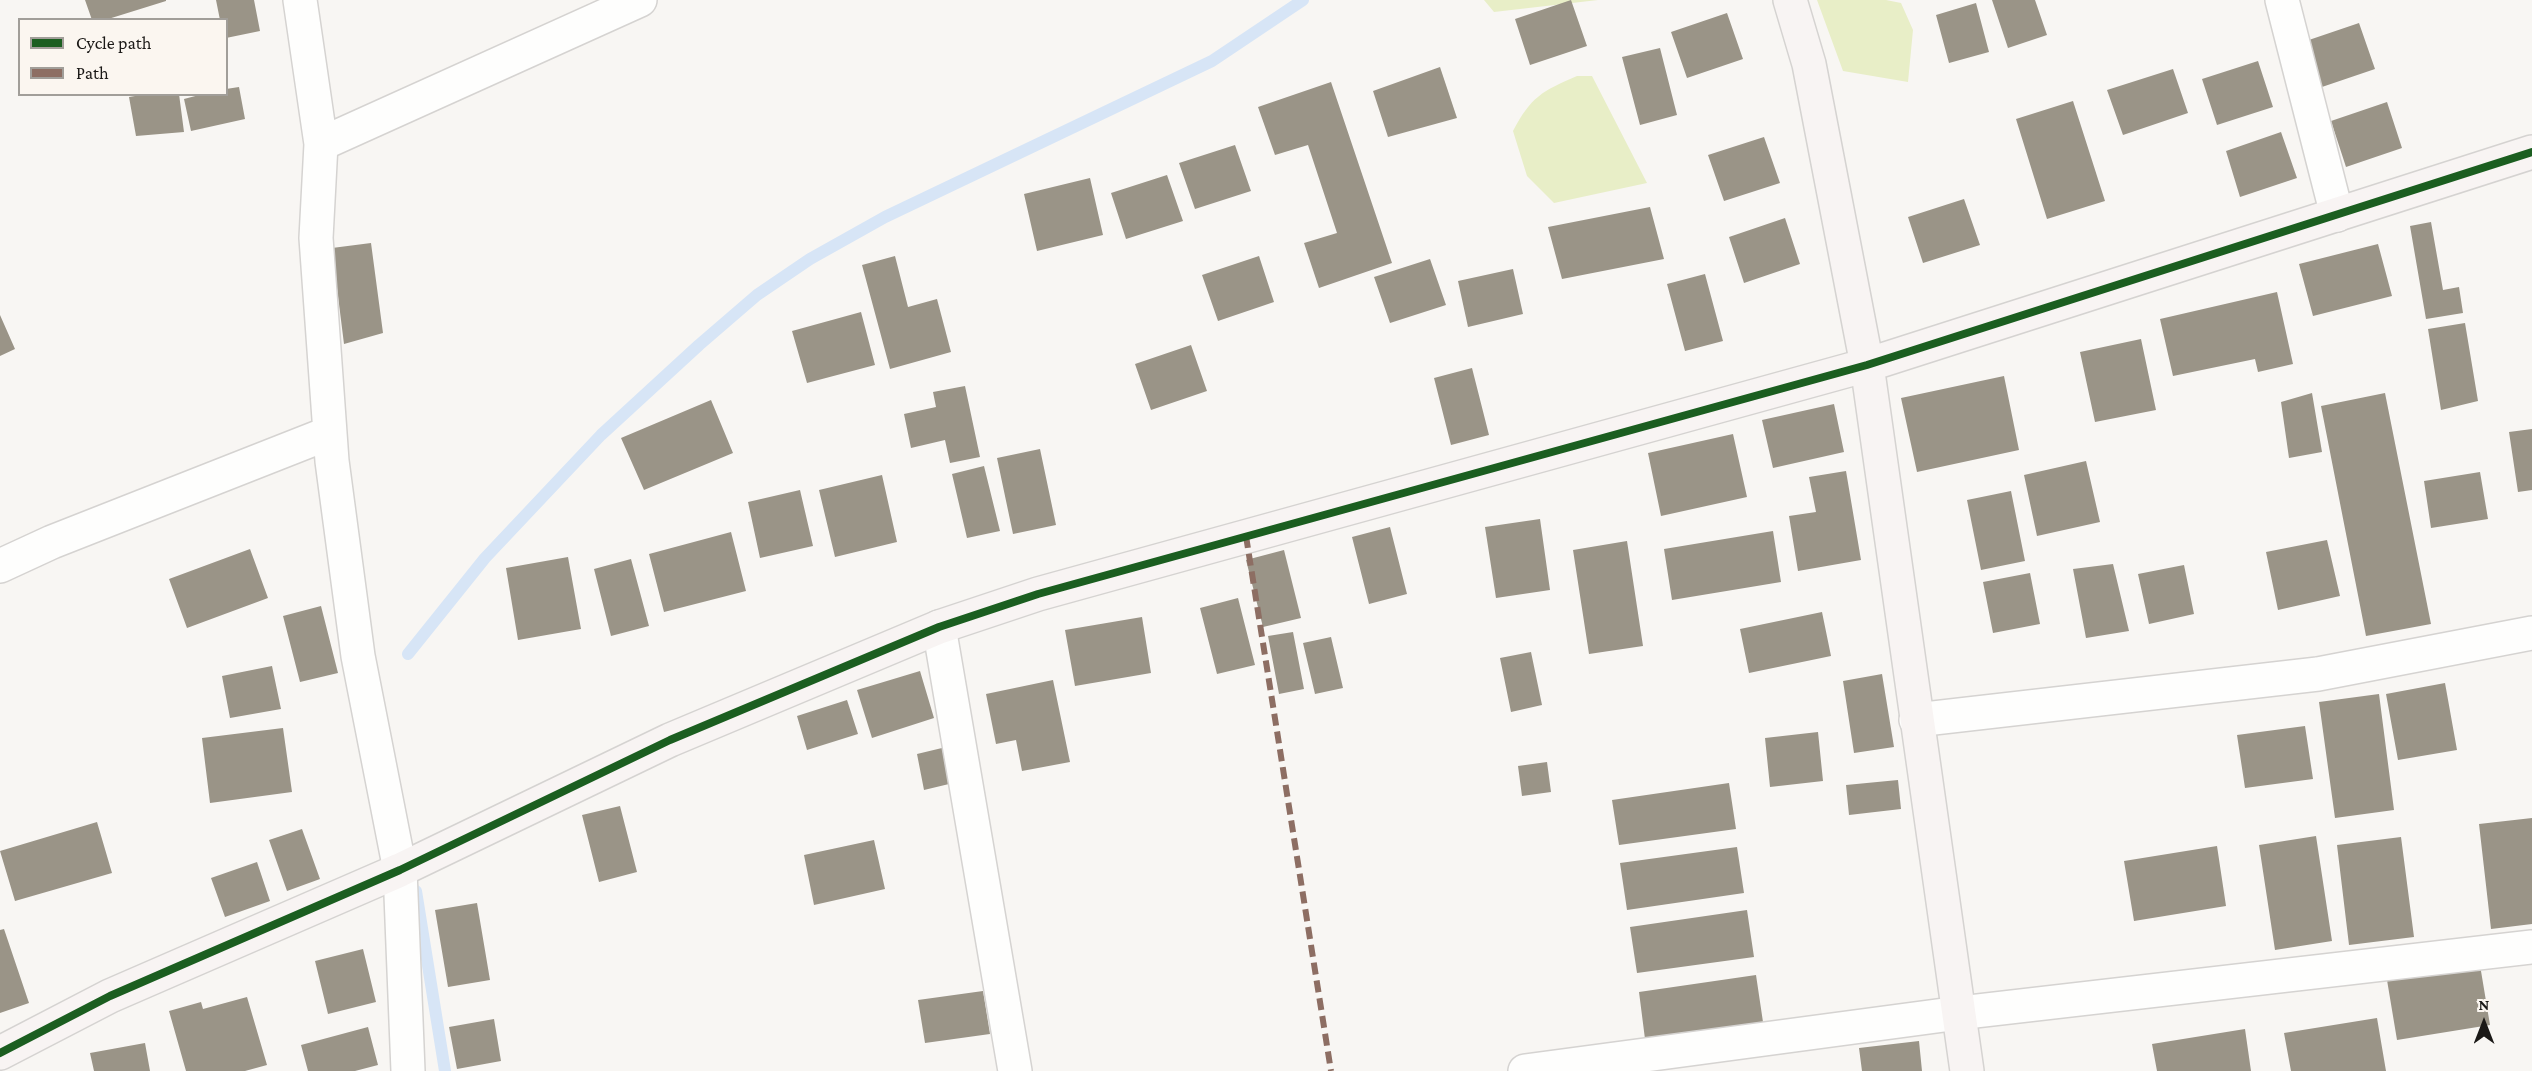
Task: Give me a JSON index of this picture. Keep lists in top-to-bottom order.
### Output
{
  "legend": ["Cycle path", "Path"],
  "north": "top"
}
